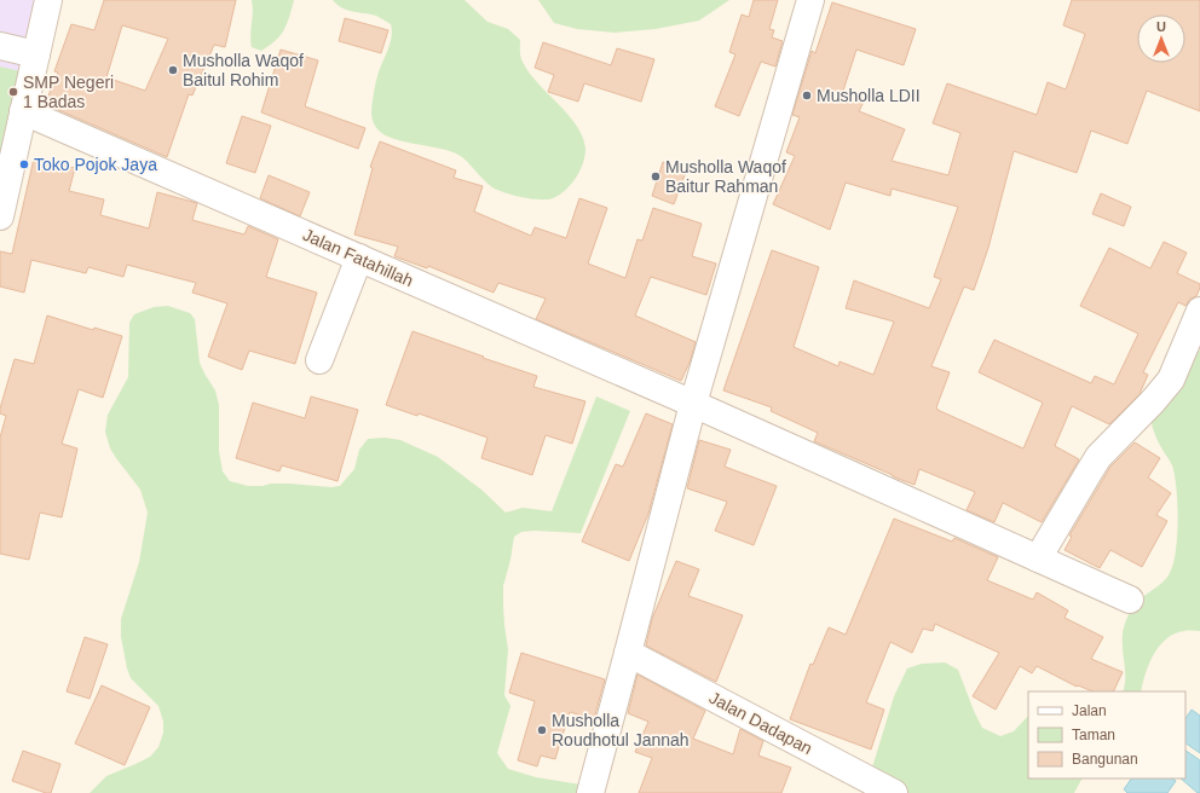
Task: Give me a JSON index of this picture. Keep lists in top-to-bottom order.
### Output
{
  "streets": {
    "street": ["Jalan Fatahillah", "Jalan Dadapan"]
  },
  "places": [
    "Musholla Waqof Baitul Rohim",
    "SMP Negeri 1 Badas",
    "Musholla LDII",
    "Toko Pojok Jaya",
    "Musholla Waqof Baitur Rahman",
    "Musholla Roudhotul Jannah"
  ],
  "legend": ["Jalan", "Taman", "Bangunan"],
  "north": "top"
}
